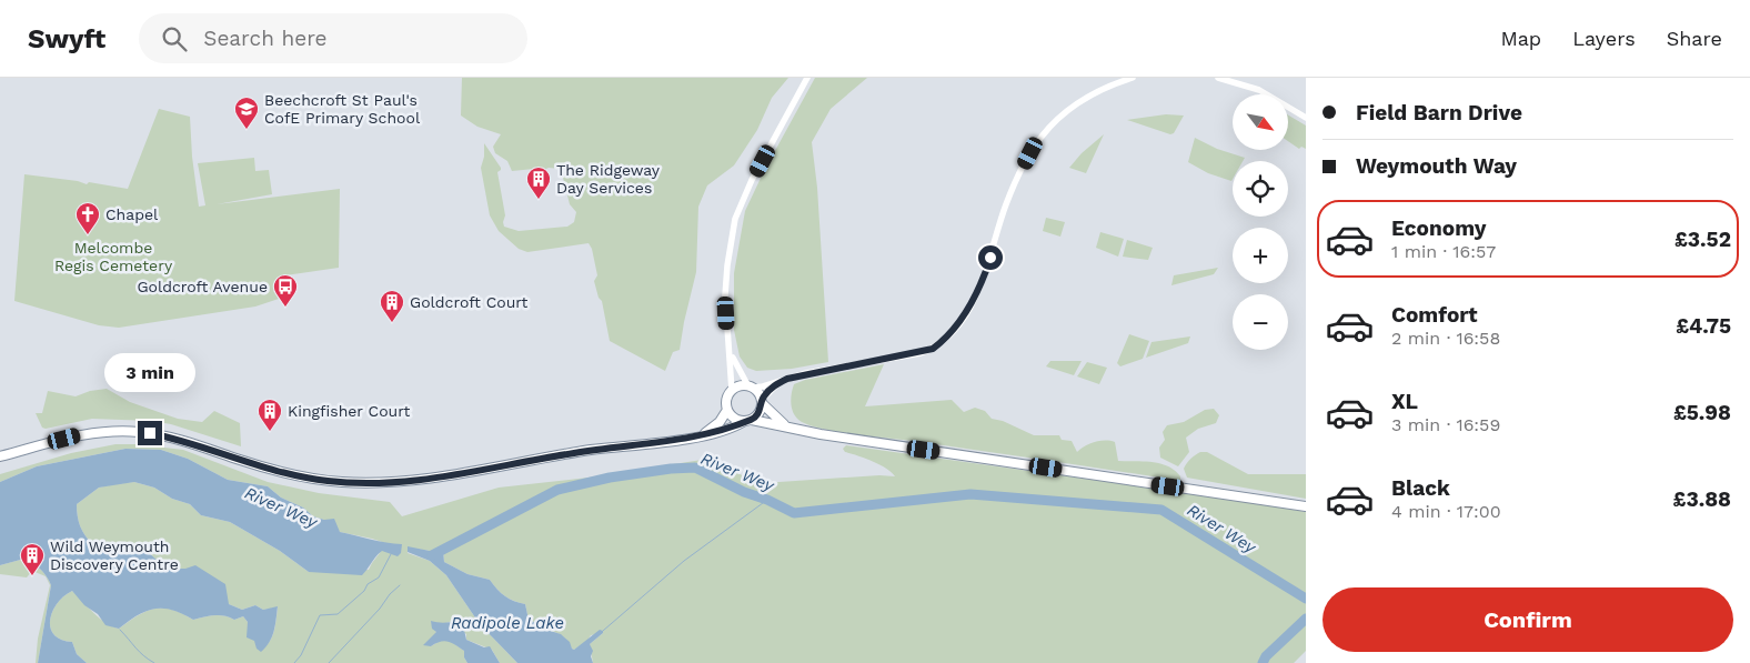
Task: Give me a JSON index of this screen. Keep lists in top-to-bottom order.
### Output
{
  "water": ["River Wey", "Radipole Lake"],
  "parks": ["Melcombe Regis Cemetery"],
  "places": {
    "school or university": ["Beechcroft St Paul's CofE Primary School"],
    "building": [
      "The Ridgeway Day Services",
      "Goldcroft Court",
      "Kingfisher Court",
      "Wild Weymouth Discovery Centre"
    ],
    "church": ["Chapel"],
    "bus stop": ["Goldcroft Avenue"]
  },
  "north": "bottom right",
  "page": {
    "header": "Swyft",
    "search": "Search here",
    "nav": ["Map", "Layers", "Share"],
    "banner": ["Field Barn Drive", "Weymouth Way"],
    "map_buttons": ["+", "−"],
    "list": [
      {
        "name": "Economy",
        "note": "1 min · 16:57",
        "value": "£3.52"
      },
      {
        "name": "Comfort",
        "note": "2 min · 16:58",
        "value": "£4.75"
      },
      {
        "name": "XL",
        "note": "3 min · 16:59",
        "value": "£5.98"
      },
      {
        "name": "Black",
        "note": "4 min · 17:00",
        "value": "£3.88"
      }
    ],
    "bubble": "3 min",
    "buttons": "Confirm"
  }
}
